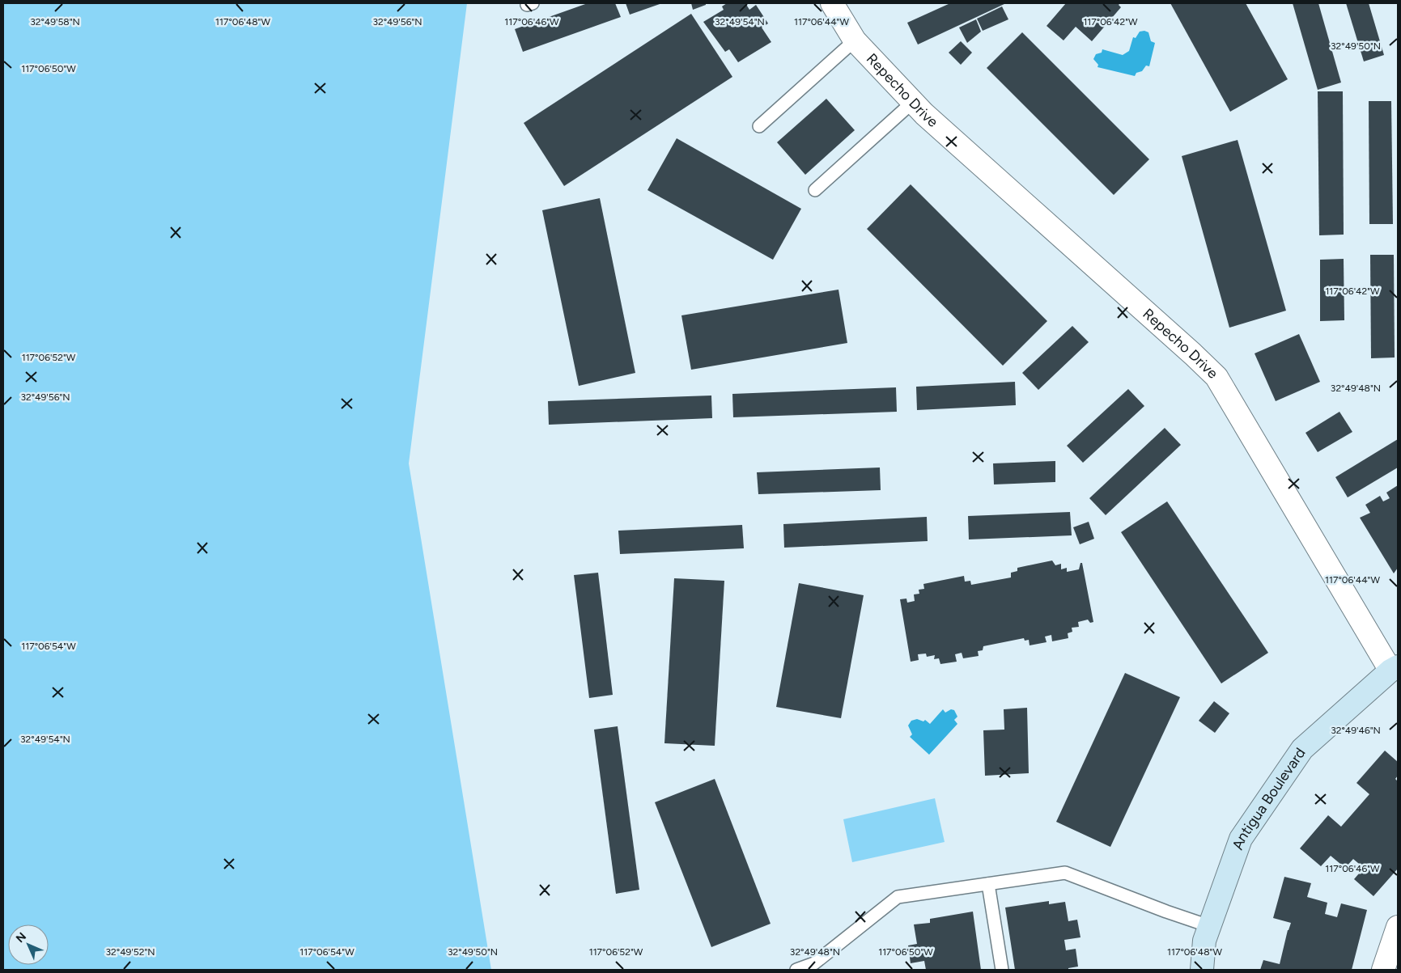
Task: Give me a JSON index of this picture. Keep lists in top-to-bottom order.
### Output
{
  "streets": {
    "street": ["Repecho Drive", "Antigua Boulevard"]
  },
  "crossings": [
    ["Repecho Drive", "Antigua Boulevard"]
  ],
  "north": "top left",
  "coordinates": [
    "32°49'58\"N",
    "117°06'48\"W",
    "32°49'56\"N",
    "117°06'46\"W",
    "32°49'54\"N",
    "117°06'44\"W",
    "117°06'42\"W",
    "32°49'50\"N",
    "117°06'50\"W",
    "117°06'52\"W",
    "32°49'48\"N",
    "117°06'54\"W",
    "32°49'46\"N",
    "32°49'52\"N"
  ]
}
